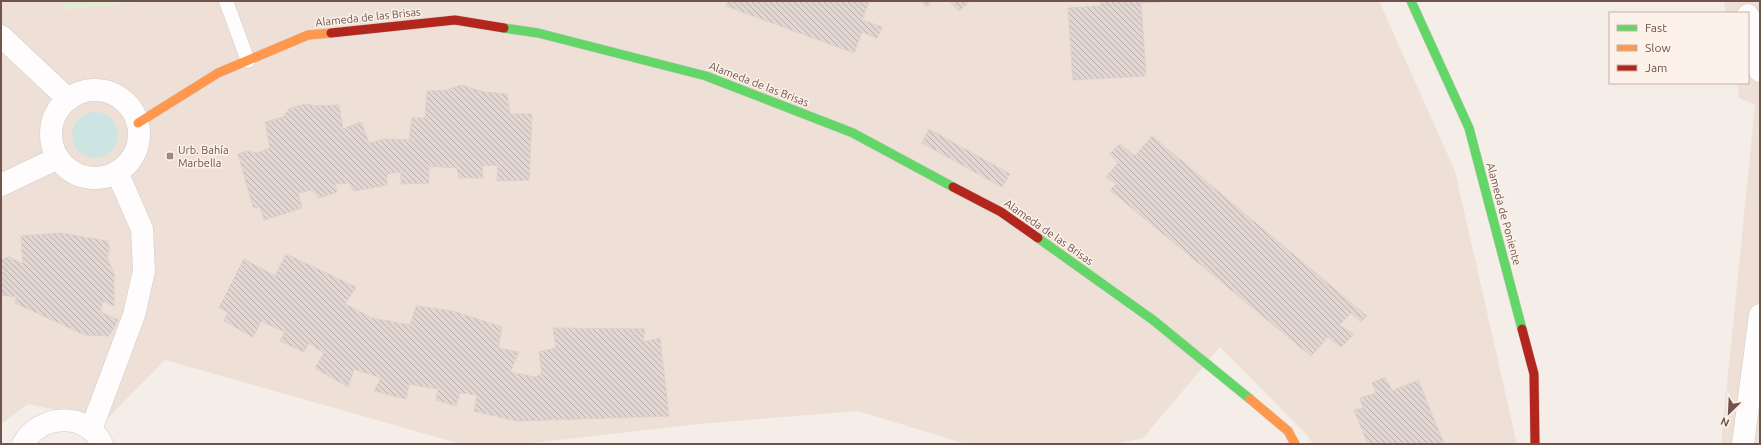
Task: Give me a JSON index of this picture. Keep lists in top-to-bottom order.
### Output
{
  "streets": {
    "street": ["Alameda de las Brisas", "Alameda de Poniente"]
  },
  "places": {
    "transit": ["Urb. Bahía Marbella"]
  },
  "legend": ["Fast", "Slow", "Jam"],
  "north": "bottom left"
}
